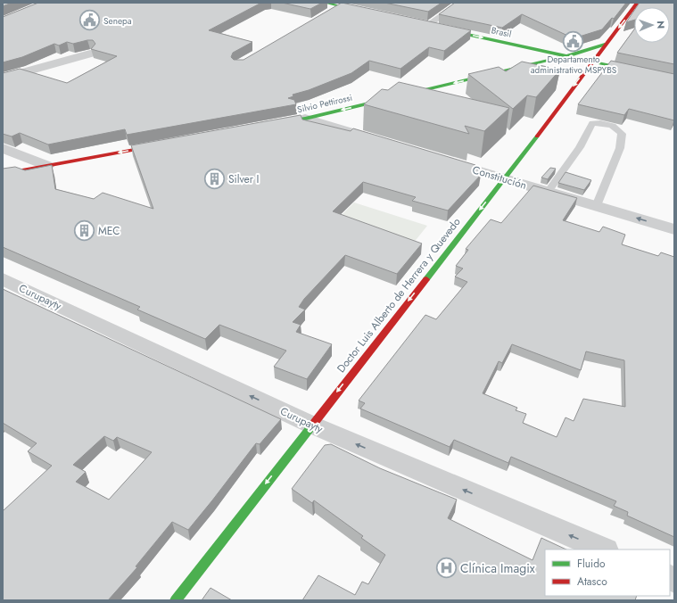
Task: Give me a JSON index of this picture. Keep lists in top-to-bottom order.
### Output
{
  "streets": {
    "street": [
      "Brasil",
      "Silvio Pettirossi",
      "Constitución",
      "Doctor Luis Alberto de Herrera y Quevedo",
      "Curupayty"
    ]
  },
  "crossings": [
    ["Brasil", "Silvio Pettirossi"],
    ["Brasil", "Doctor Luis Alberto de Herrera y Quevedo"],
    ["Silvio Pettirossi", "Doctor Luis Alberto de Herrera y Quevedo"],
    ["Constitución", "Doctor Luis Alberto de Herrera y Quevedo"],
    ["Doctor Luis Alberto de Herrera y Quevedo", "Curupayty"]
  ],
  "one_way": [
    "Brasil",
    "Silvio Pettirossi",
    "Doctor Luis Alberto de Herrera y Quevedo",
    "Curupayty"
  ],
  "places": {
    "public building": ["Senepa", "Departamento administrativo MSPYBS"],
    "building": ["Silver I", "MEC"],
    "hospital": ["Clínica Imagix"]
  },
  "legend": ["Fluido", "Atasco"],
  "north": "right"
}
